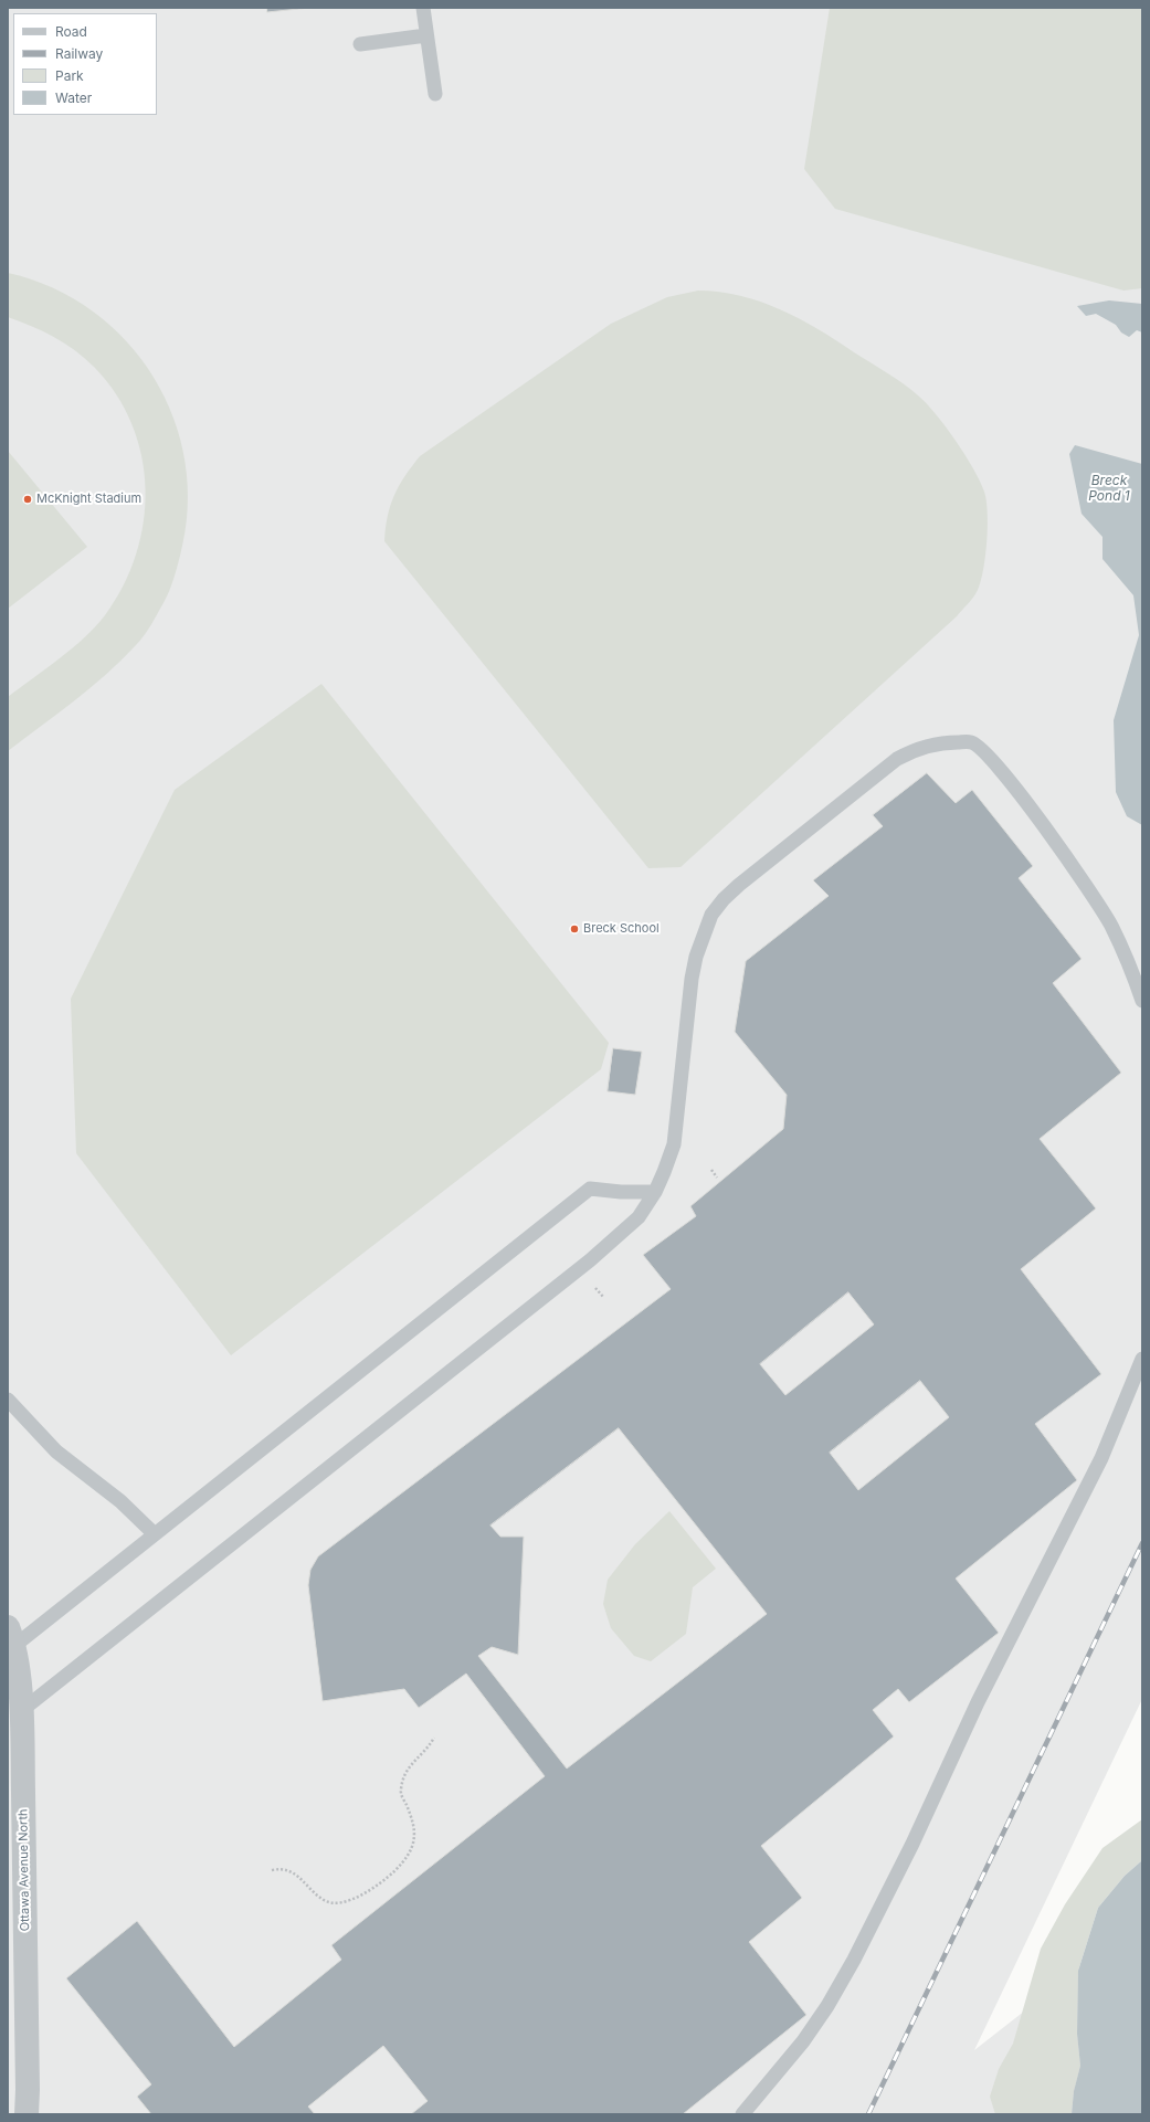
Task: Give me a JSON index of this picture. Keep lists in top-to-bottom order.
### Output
{
  "streets": {
    "street": ["Ottawa Avenue North"]
  },
  "water": ["Breck Pond 1"],
  "places": ["McKnight Stadium", "Breck School"],
  "legend": [
    "Road",
    "Railway",
    "Park",
    "Water"
  ]
}
